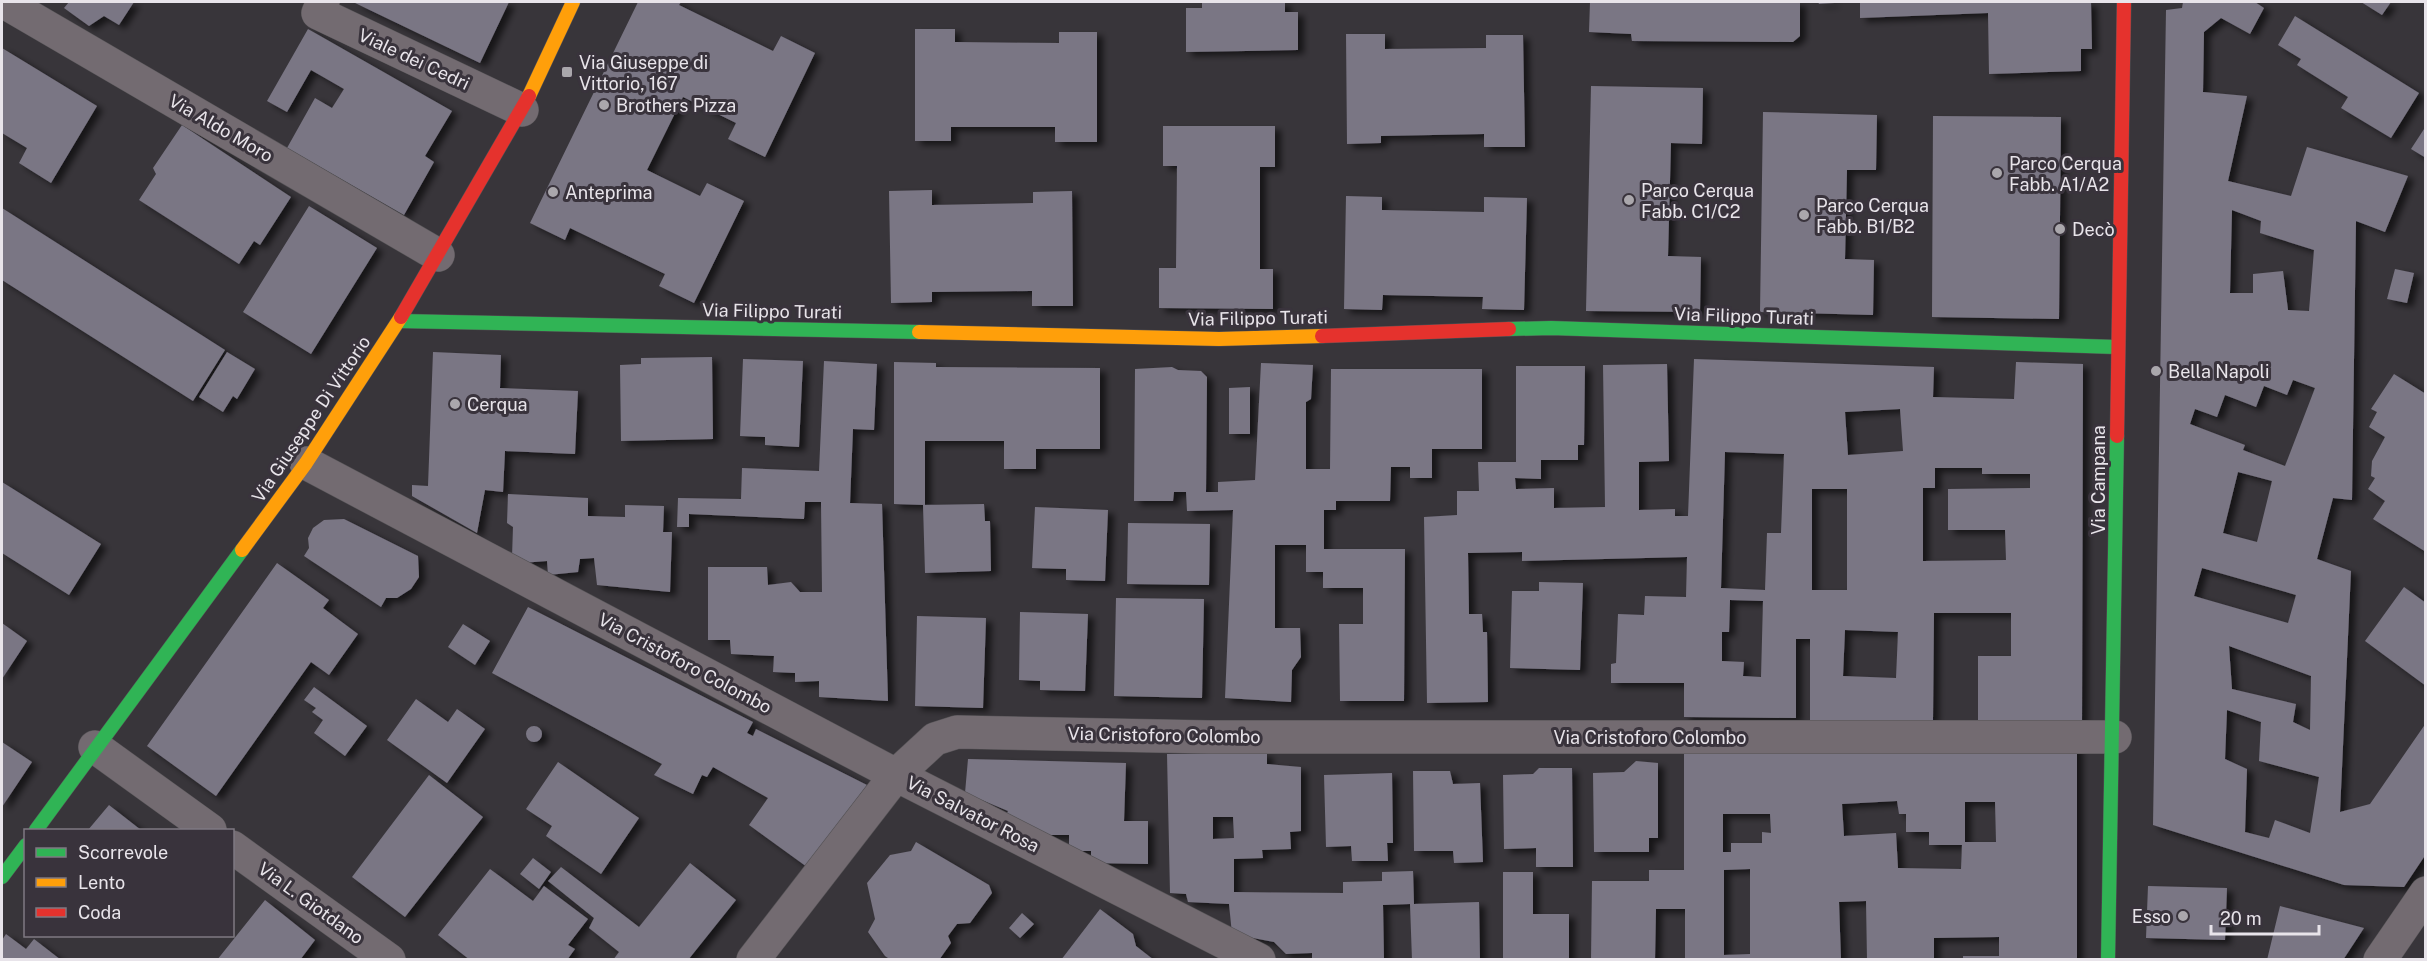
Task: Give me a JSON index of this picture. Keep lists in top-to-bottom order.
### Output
{
  "streets": {
    "street": [
      "Viale dei Cedri",
      "Via Aldo Moro",
      "Via Filippo Turati",
      "Via Giuseppe Di Vittorio",
      "Via Campana",
      "Via Cristoforo Colombo",
      "Via Salvator Rosa",
      "Via L. Giotdano"
    ]
  },
  "crossings": [
    ["Viale dei Cedri", "Via Giuseppe Di Vittorio"],
    ["Via Aldo Moro", "Via Giuseppe Di Vittorio"],
    ["Via Filippo Turati", "Via Giuseppe Di Vittorio"],
    ["Via Filippo Turati", "Via Campana"],
    ["Via Giuseppe Di Vittorio", "Via Cristoforo Colombo"],
    ["Via Campana", "Via Cristoforo Colombo"],
    ["Via Cristoforo Colombo", "Via Salvator Rosa"]
  ],
  "places": {
    "transit": ["Via Giuseppe di Vittorio, 167"],
    "other": [
      "Brothers Pizza",
      "Parco Cerqua Fabb. A1/A2",
      "Anteprima",
      "Parco Cerqua Fabb. C1/C2",
      "Parco Cerqua Fabb. B1/B2",
      "Decò",
      "Bella Napoli",
      "Cerqua",
      "Esso"
    ]
  },
  "legend": ["Scorrevole", "Lento", "Coda"],
  "scale_bar": "20 m"
}
